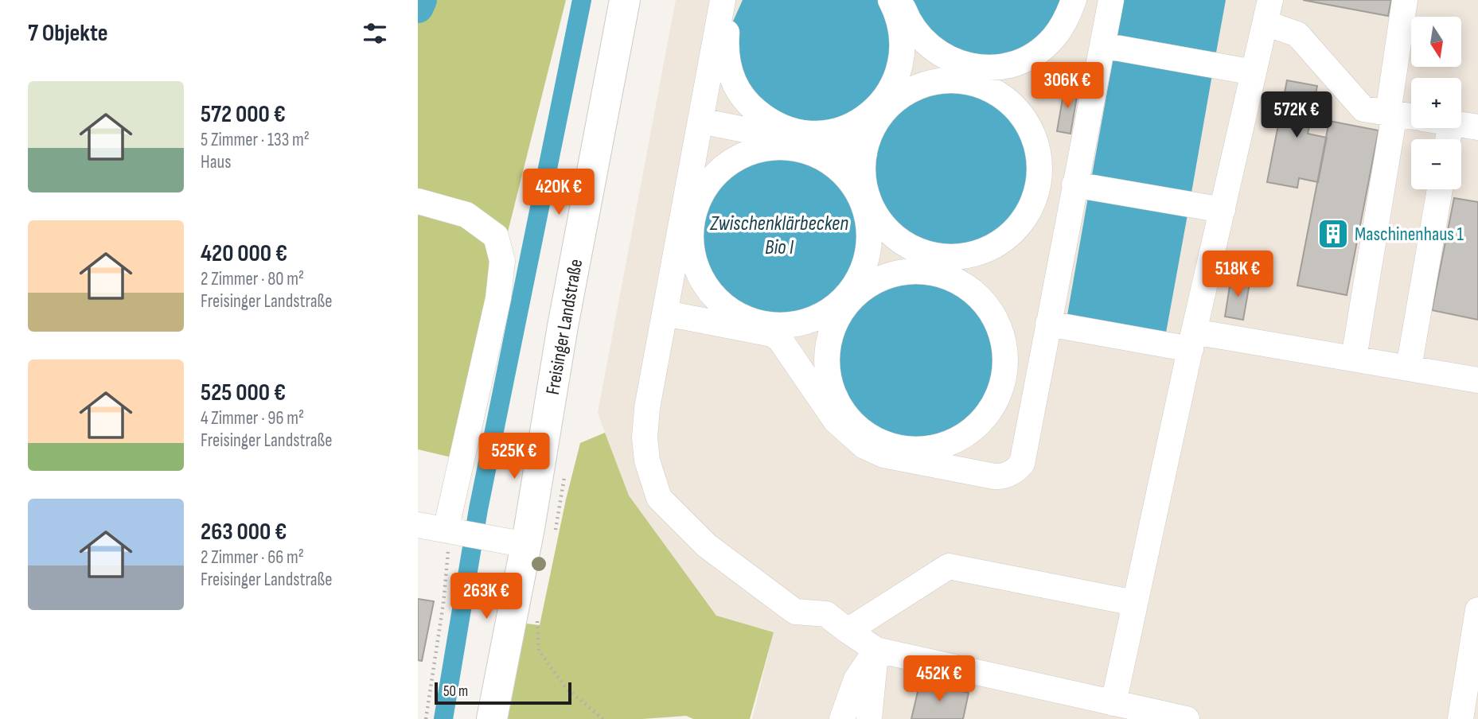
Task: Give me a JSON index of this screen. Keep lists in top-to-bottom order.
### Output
{
  "streets": {
    "main road": ["Freisinger Landstraße"]
  },
  "water": ["Zwischenklärbecken Bio I"],
  "places": {
    "building": ["Maschinenhaus 1"]
  },
  "scale_bar": "50 m",
  "north": "bottom",
  "page": {
    "heading": "7 Objekte",
    "map_buttons": ["+", "−"],
    "price": [
      "306K €",
      "572K €",
      "420K €",
      "518K €",
      "525K €",
      "263K €",
      "452K €"
    ],
    "list": [
      {
        "name": "572 000 €",
        "note": "5 Zimmer · 133 m² · Haus"
      },
      {
        "name": "420 000 €",
        "note": "2 Zimmer · 80 m² · Freisinger Landstraße"
      },
      {
        "name": "525 000 €",
        "note": "4 Zimmer · 96 m² · Freisinger Landstraße"
      },
      {
        "name": "263 000 €",
        "note": "2 Zimmer · 66 m² · Freisinger Landstraße"
      }
    ],
    "scale": "50 m"
  }
}
